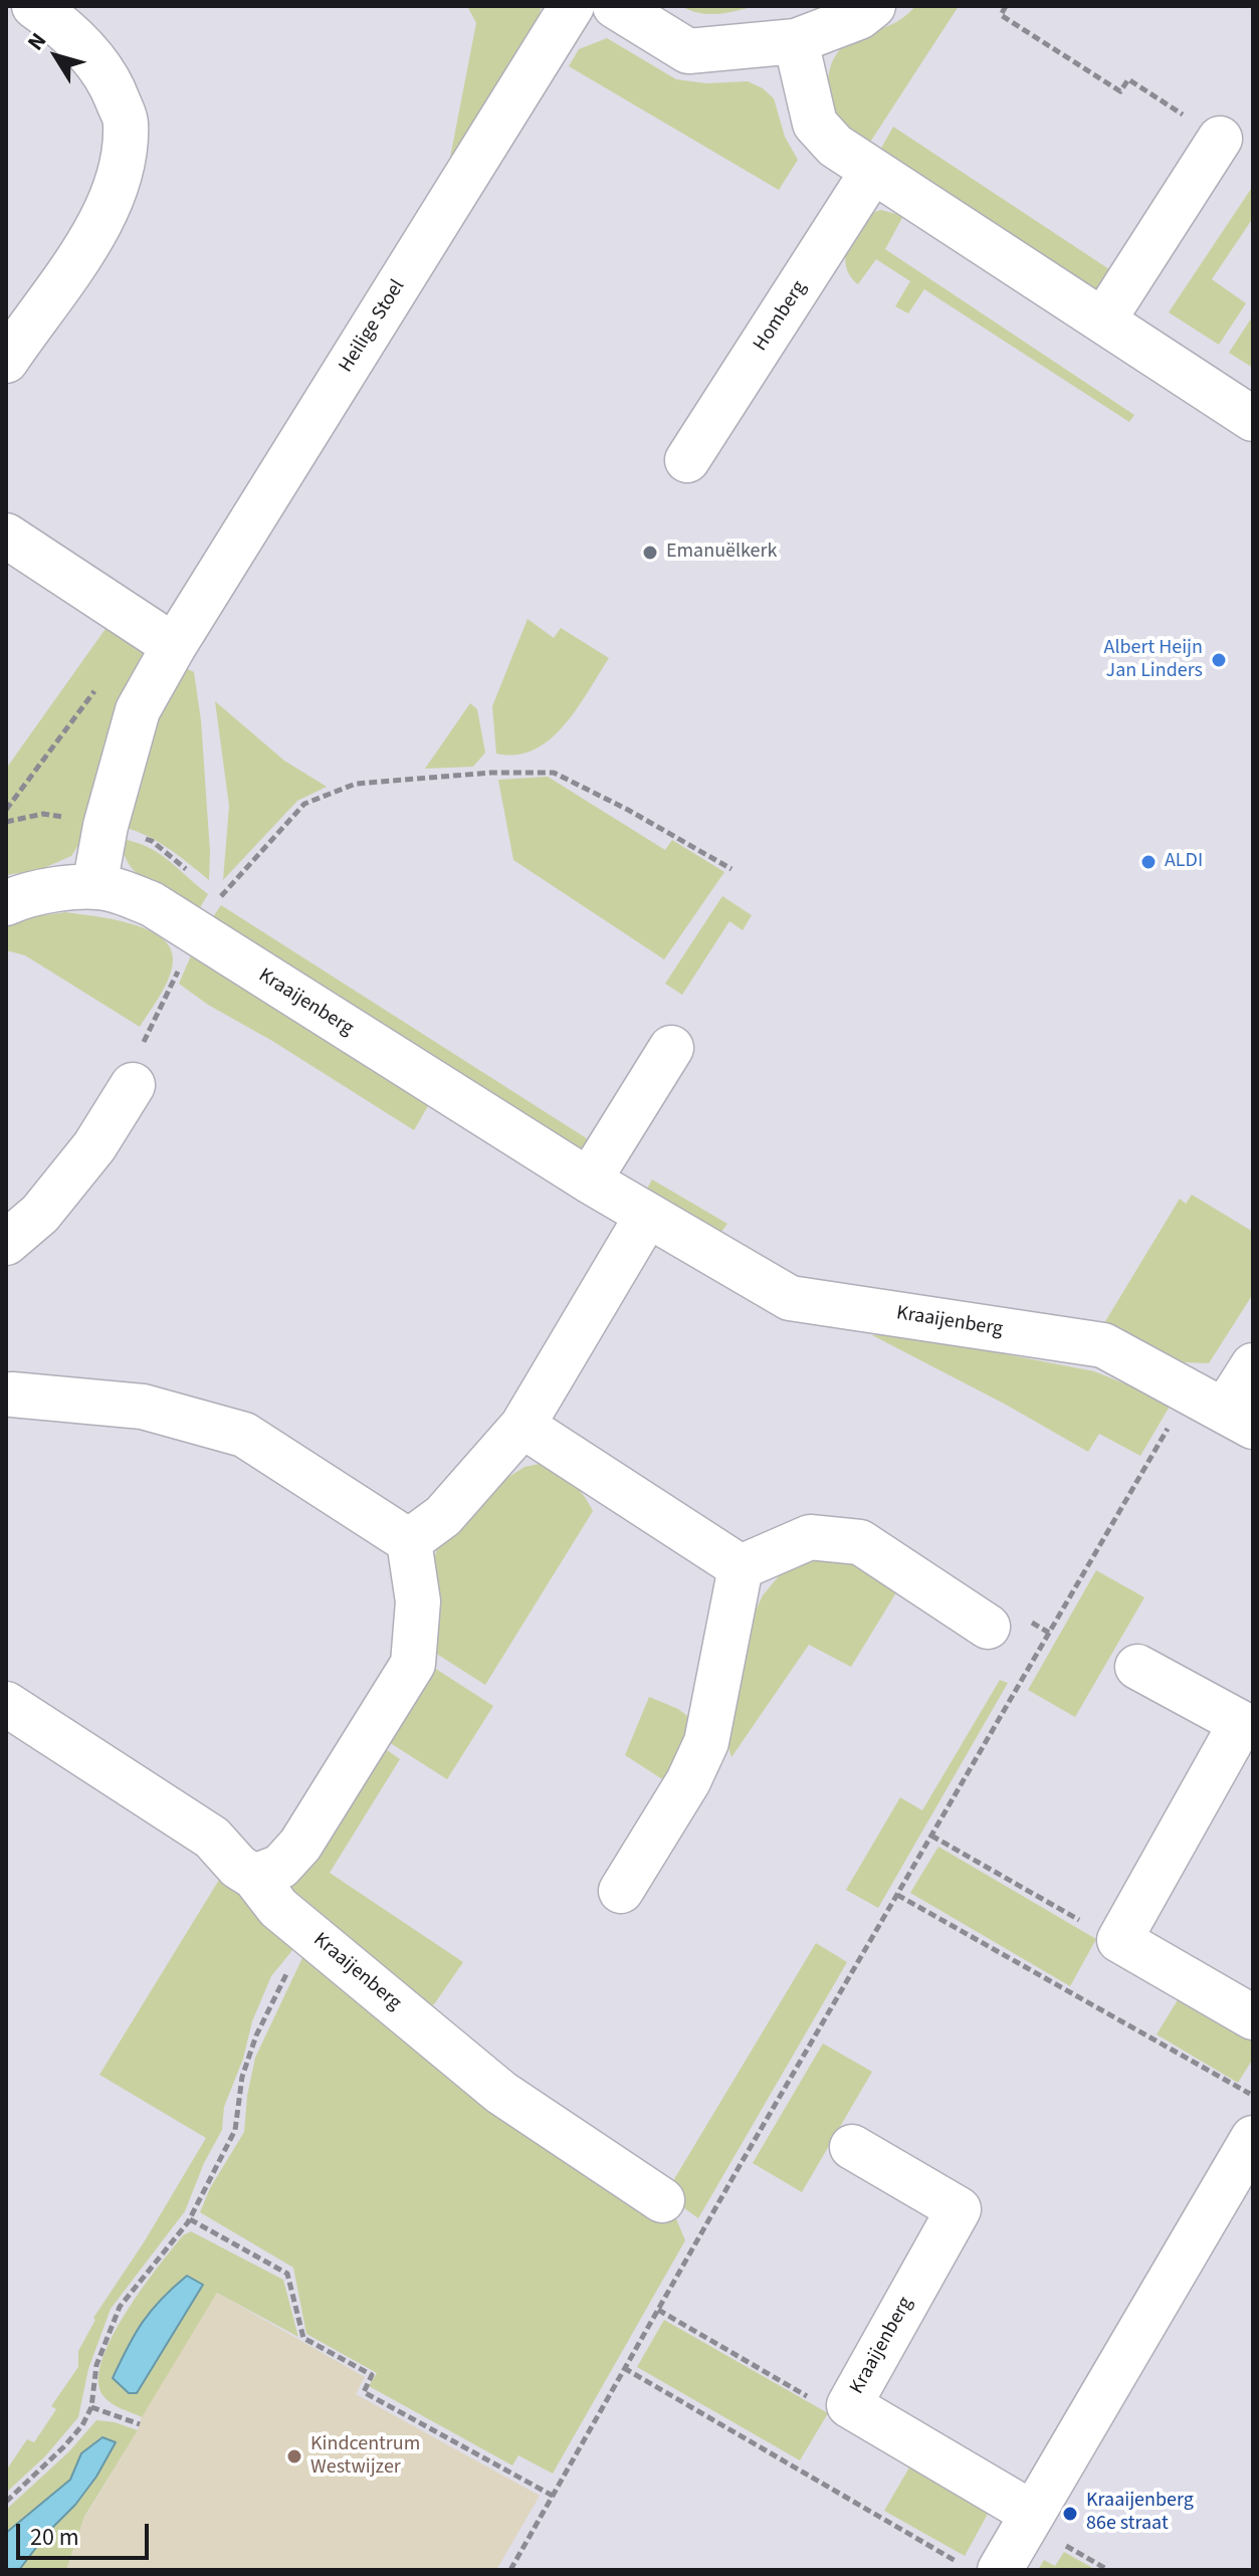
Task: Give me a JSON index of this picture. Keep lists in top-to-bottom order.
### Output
{
  "streets": {
    "street": ["Homberg", "Heilige Stoel", "Kraaijenberg"]
  },
  "crossings": [
    ["Heilige Stoel", "Kraaijenberg"]
  ],
  "places": [
    "Emanuëlkerk",
    "Albert Heijn Jan Linders",
    "ALDI",
    "Kindcentrum Westwijzer",
    "Kraaijenberg 86e straat"
  ],
  "scale_bar": "20 m",
  "north": "top left"
}
